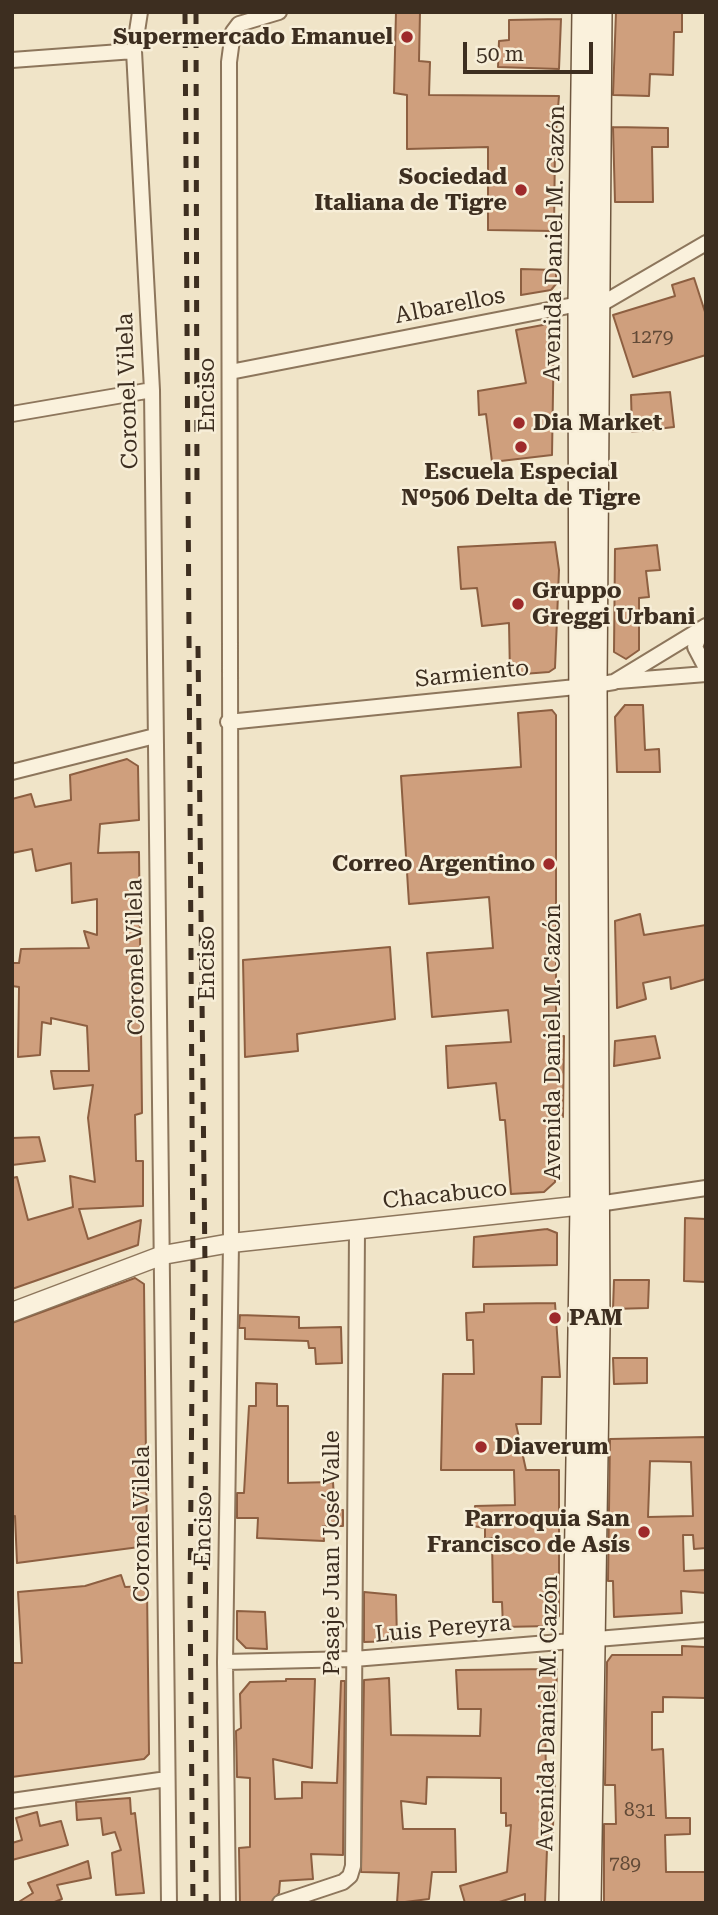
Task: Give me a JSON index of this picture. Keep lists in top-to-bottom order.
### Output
{
  "streets": {
    "main road": ["Avenida Daniel M. Cazón"],
    "street": [
      "Albarellos",
      "Coronel Vilela",
      "Enciso",
      "Sarmiento",
      "Chacabuco",
      "Pasaje Juan José Valle",
      "Luis Pereyra"
    ]
  },
  "crossings": [
    ["Avenida Daniel M. Cazón", "Albarellos"],
    ["Avenida Daniel M. Cazón", "Sarmiento"],
    ["Avenida Daniel M. Cazón", "Chacabuco"],
    ["Avenida Daniel M. Cazón", "Luis Pereyra"],
    ["Albarellos", "Enciso"],
    ["Coronel Vilela", "Chacabuco"],
    ["Enciso", "Sarmiento"],
    ["Enciso", "Chacabuco"],
    ["Enciso", "Luis Pereyra"],
    ["Chacabuco", "Pasaje Juan José Valle"],
    ["Pasaje Juan José Valle", "Luis Pereyra"]
  ],
  "places": [
    "Supermercado Emanuel",
    "Sociedad Italiana de Tigre",
    "Dia Market",
    "Escuela Especial Nº506 Delta de Tigre",
    "Gruppo Greggi Urbani",
    "Correo Argentino",
    "PAM",
    "Diaverum",
    "Parroquia San Francisco de Asís"
  ],
  "house_numbers": ["1279", "831", "789"],
  "scale_bar": "50 m"
}
